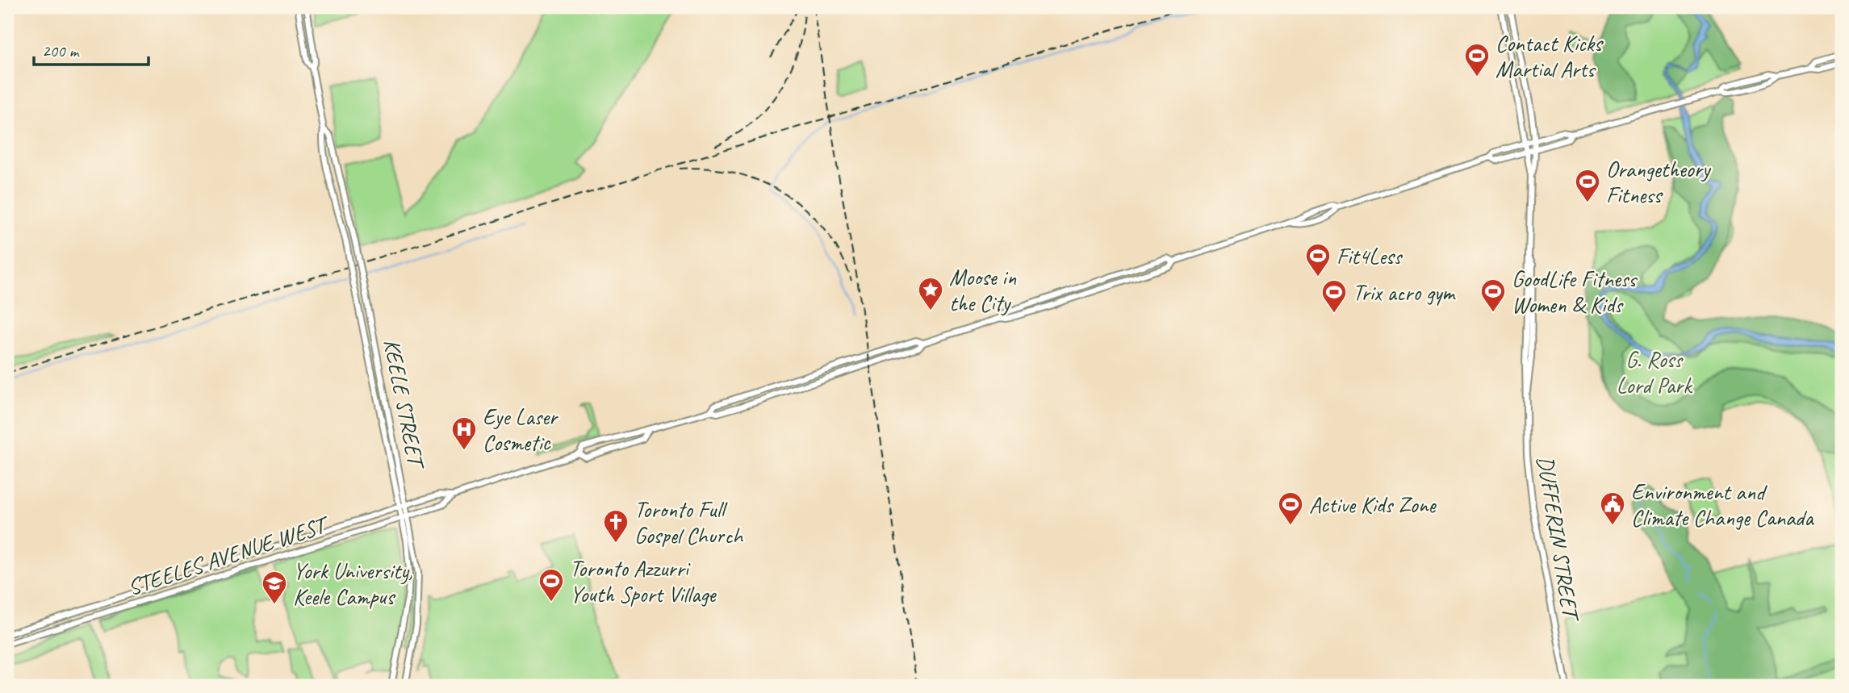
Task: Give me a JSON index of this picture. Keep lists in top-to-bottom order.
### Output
{
  "streets": {
    "main road": ["KEELE STREET", "DUFFERIN STREET", "STEELES AVENUE WEST"]
  },
  "crossings": [
    ["KEELE STREET", "STEELES AVENUE WEST"],
    ["DUFFERIN STREET", "STEELES AVENUE WEST"]
  ],
  "parks": ["G. Ross Lord Park"],
  "places": {
    "sports": [
      "Contact Kicks Martial Arts",
      "Orangetheory Fitness",
      "Fit4Less",
      "GoodLife Fitness Women & Kids",
      "Trix acro gym",
      "Active Kids Zone",
      "Toronto Azzurri Youth Sport Village"
    ],
    "place": ["Moose in the City"],
    "hospital": ["Eye Laser Cosmetic"],
    "public building": ["Environment and Climate Change Canada"],
    "church": ["Toronto Full Gospel Church"],
    "school or university": ["York University, Keele Campus"]
  },
  "scale_bar": "200 m"
}
